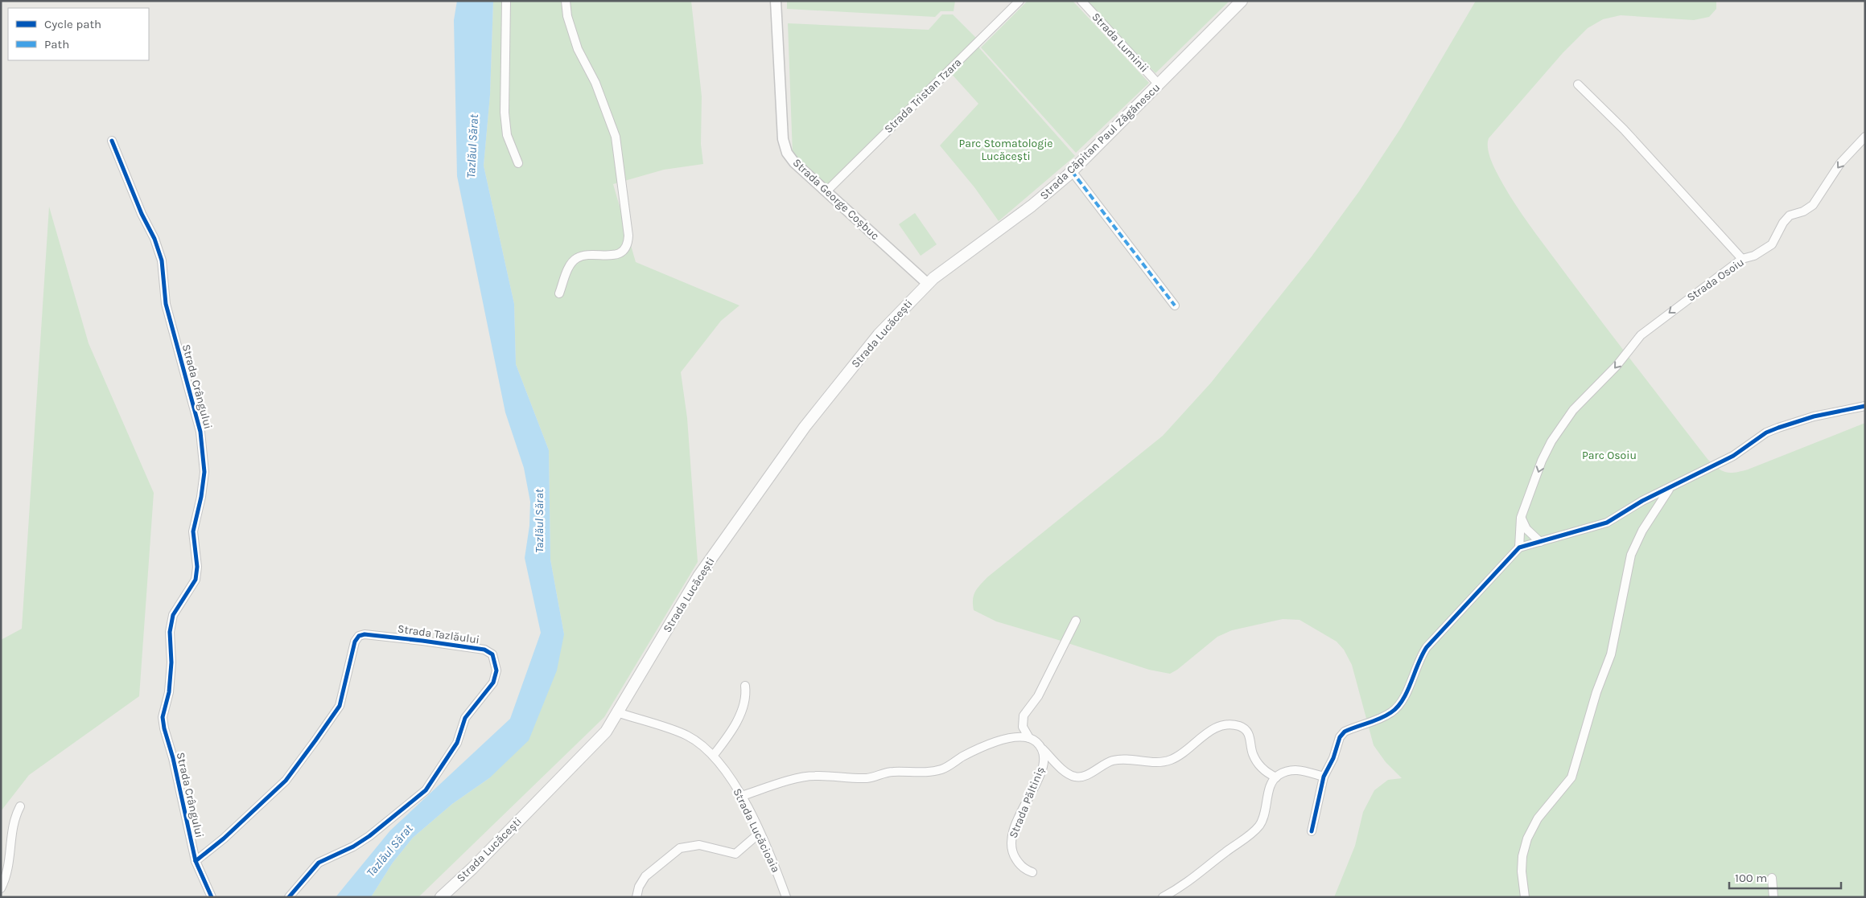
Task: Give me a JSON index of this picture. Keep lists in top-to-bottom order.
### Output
{
  "streets": {
    "main road": ["Strada Căpitan Paul Zăgănescu", "Strada Lucăcești"],
    "street": [
      "Strada Luminii",
      "Strada Tristan Tzara",
      "Strada George Coșbuc",
      "Strada Osoiu",
      "Strada Crângului",
      "Strada Tazlăului",
      "Strada Păltiniș",
      "Strada Lucăcioaia"
    ]
  },
  "crossings": [
    ["Strada Luminii", "Strada Căpitan Paul Zăgănescu"],
    ["Strada Tristan Tzara", "Strada George Coșbuc"],
    ["Strada Căpitan Paul Zăgănescu", "Strada George Coșbuc"],
    ["Strada Căpitan Paul Zăgănescu", "Strada Lucăcești"],
    ["Strada George Coșbuc", "Strada Lucăcești"],
    ["Strada Lucăcești", "Strada Lucăcioaia"],
    ["Strada Crângului", "Strada Tazlăului"]
  ],
  "one_way": ["Strada Osoiu"],
  "water": ["Tazlăul Sărat"],
  "parks": ["Parc Stomatologie Lucăcești", "Parc Osoiu"],
  "legend": ["Cycle path", "Path"],
  "scale_bar": "100 m"
}
